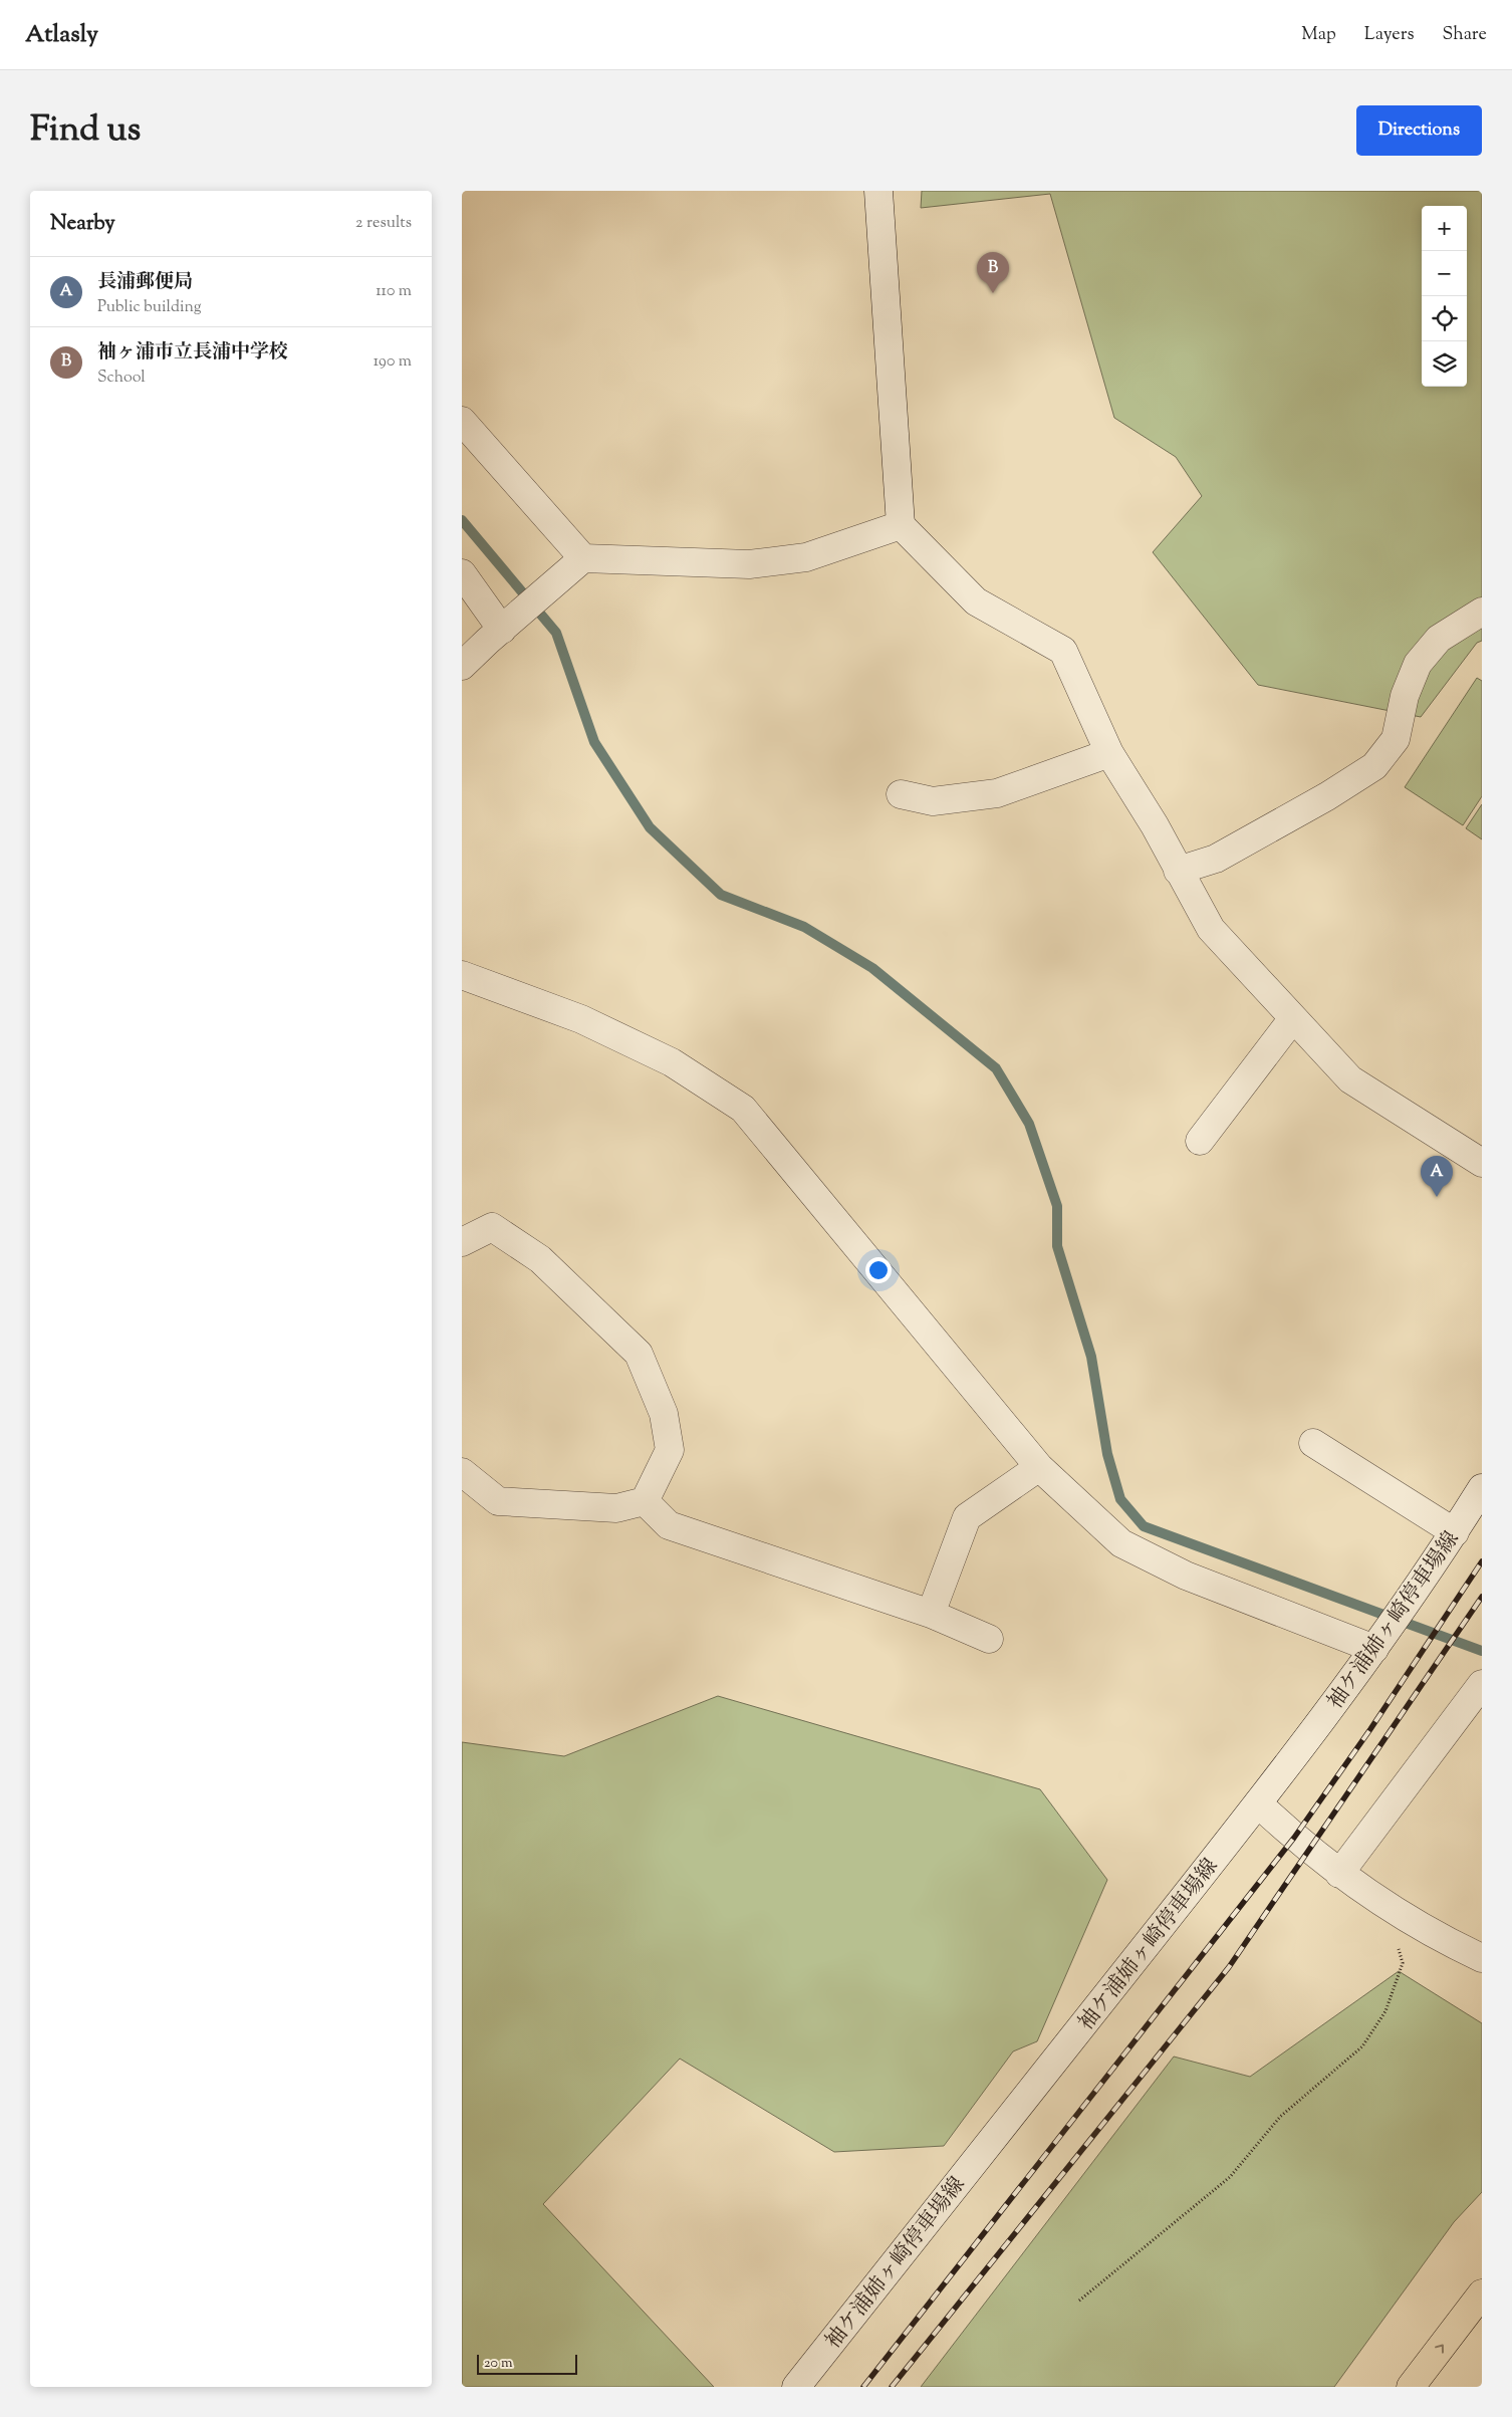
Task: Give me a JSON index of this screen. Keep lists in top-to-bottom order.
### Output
{
  "streets": {
    "street": ["袖ケ浦姉ヶ崎停車場線"]
  },
  "scale_bar": "20 m",
  "page": {
    "header": "Atlasly",
    "nav": ["Map", "Layers", "Share"],
    "title": "Find us",
    "buttons": "Directions",
    "heading": ["Nearby", "2 results"],
    "map_buttons": ["+", "−"],
    "pins": ["B", "A"],
    "list": [
      {
        "mark": "A",
        "name": "長浦郵便局",
        "note": "Public building",
        "value": "110 m"
      },
      {
        "mark": "B",
        "name": "袖ヶ浦市立長浦中学校",
        "note": "School",
        "value": "190 m"
      }
    ],
    "scale": "20 m"
  }
}
